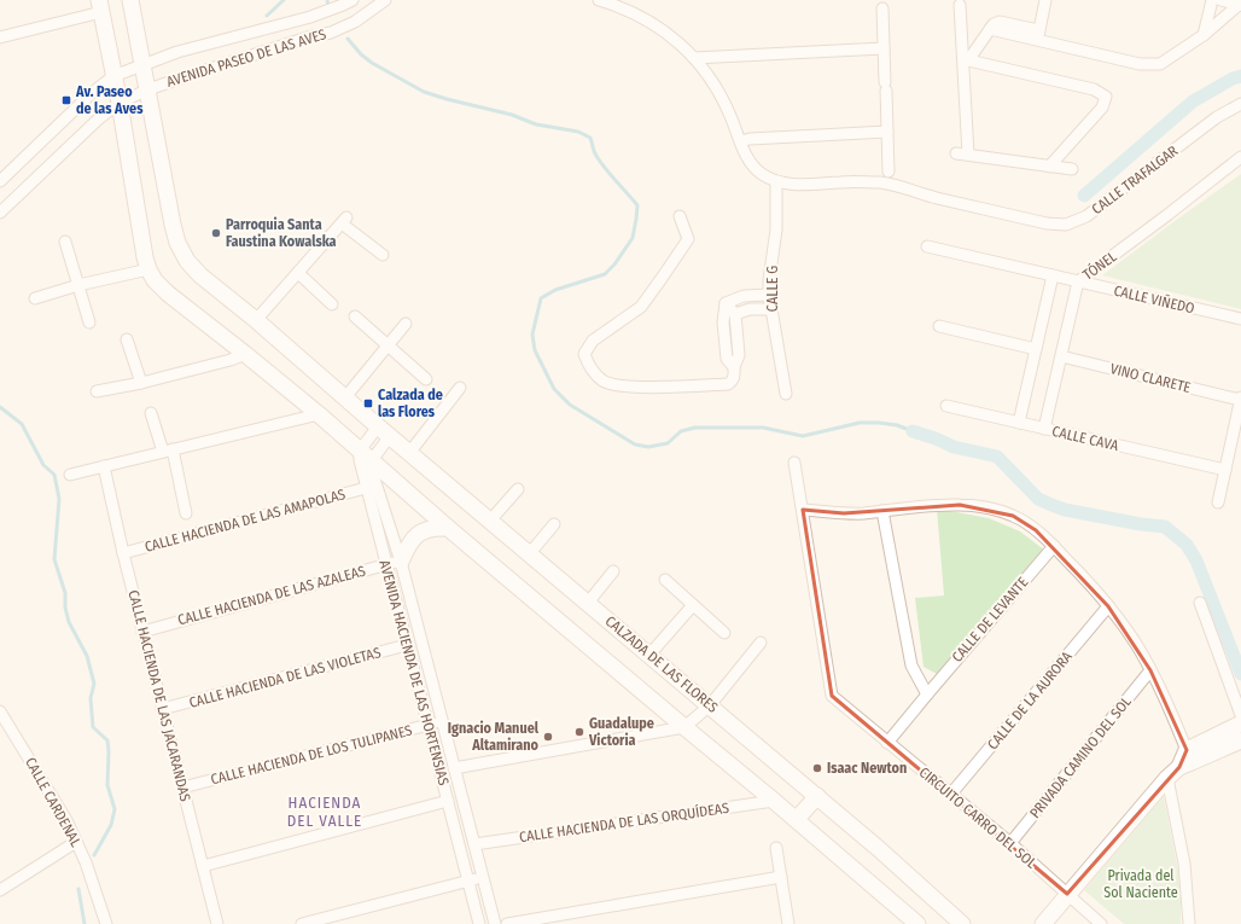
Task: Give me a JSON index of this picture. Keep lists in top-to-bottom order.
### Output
{
  "streets": {
    "street": [
      "AVENIDA PASEO DE LAS AVES",
      "CALLE TRAFALGAR",
      "TÓNEL",
      "CALLE G",
      "CALLE VIÑEDO",
      "VINO CLARETE",
      "CALLE CAVA",
      "CALLE HACIENDA DE LAS AMAPOLAS",
      "CALLE HACIENDA DE LAS AZALEAS",
      "CALLE DE LEVANTE",
      "CALZADA DE LAS FLORES",
      "AVENIDA HACIENDA DE LAS HORTENSIAS",
      "CALLE HACIENDA DE LAS VIOLETAS",
      "CALLE HACIENDA DE LAS JACARANDAS",
      "CALLE DE LA AURORA",
      "CALLE HACIENDA DE LOS TULIPANES",
      "PRIVADA CAMINO DEL SOL",
      "CALLE CARDENAL",
      "CIRCUITO CARRO DEL SOL",
      "CALLE HACIENDA DE LAS ORQUÍDEAS"
    ]
  },
  "crossings": [
    ["AVENIDA PASEO DE LAS AVES", "CALZADA DE LAS FLORES"],
    ["CALLE TRAFALGAR", "CALLE G"],
    ["TÓNEL", "CALLE VIÑEDO"],
    ["TÓNEL", "VINO CLARETE"],
    ["TÓNEL", "CALLE CAVA"],
    ["CALLE HACIENDA DE LAS AMAPOLAS", "AVENIDA HACIENDA DE LAS HORTENSIAS"],
    ["CALLE HACIENDA DE LAS AMAPOLAS", "CALLE HACIENDA DE LAS JACARANDAS"],
    ["CALLE HACIENDA DE LAS AZALEAS", "AVENIDA HACIENDA DE LAS HORTENSIAS"],
    ["CALLE HACIENDA DE LAS AZALEAS", "CALLE HACIENDA DE LAS JACARANDAS"],
    ["CALLE DE LEVANTE", "CIRCUITO CARRO DEL SOL"],
    ["AVENIDA HACIENDA DE LAS HORTENSIAS", "CALLE HACIENDA DE LAS VIOLETAS"],
    ["AVENIDA HACIENDA DE LAS HORTENSIAS", "CALLE HACIENDA DE LOS TULIPANES"],
    ["AVENIDA HACIENDA DE LAS HORTENSIAS", "CALLE HACIENDA DE LAS ORQUÍDEAS"],
    ["CALLE HACIENDA DE LAS VIOLETAS", "CALLE HACIENDA DE LAS JACARANDAS"],
    ["CALLE HACIENDA DE LAS JACARANDAS", "CALLE HACIENDA DE LOS TULIPANES"],
    ["CALLE DE LA AURORA", "CIRCUITO CARRO DEL SOL"],
    ["PRIVADA CAMINO DEL SOL", "CIRCUITO CARRO DEL SOL"]
  ],
  "districts": ["HACIENDA DEL VALLE"],
  "parks": ["Privada del Sol Naciente"],
  "places": {
    "transit": ["Av. Paseo de las Aves", "Calzada de las Flores"],
    "other": [
      "Parroquia Santa Faustina Kowalska",
      "Guadalupe Victoria",
      "Ignacio Manuel Altamirano",
      "Isaac Newton"
    ]
  }
}
